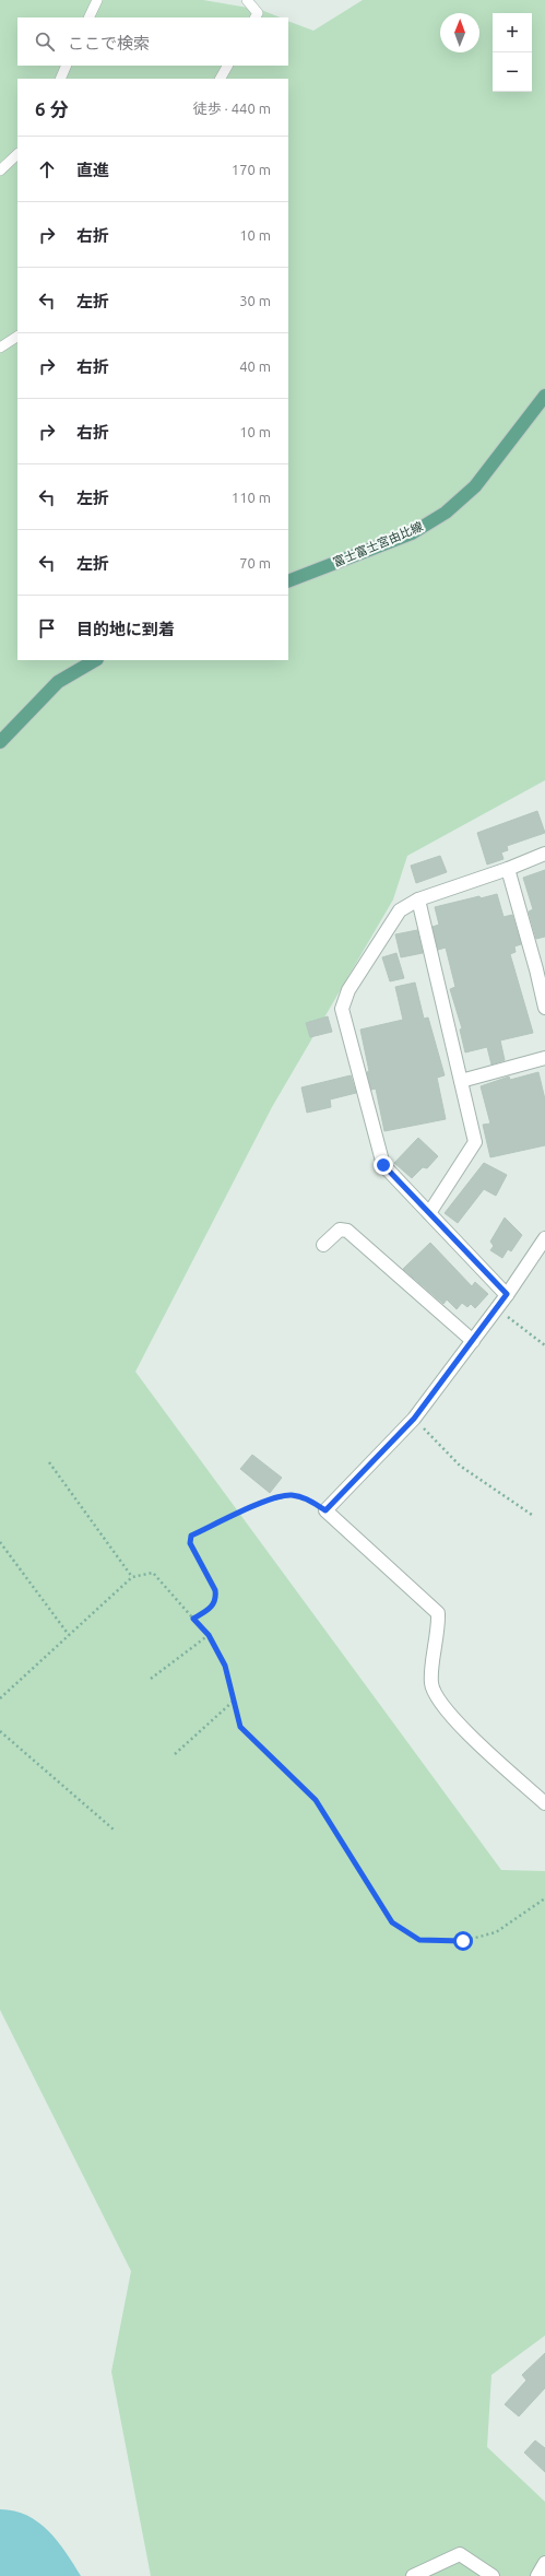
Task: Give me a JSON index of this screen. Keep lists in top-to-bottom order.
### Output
{
  "streets": {
    "main road": ["富士富士宮由比線"]
  },
  "north": "top",
  "page": {
    "map_buttons": ["+", "−"],
    "search": "ここで検索",
    "heading": ["6 分", "徒歩 · 440 m"],
    "list": [
      ["直進", "170 m"],
      ["右折", "10 m"],
      ["左折", "30 m"],
      ["右折", "40 m"],
      ["右折", "10 m"],
      ["左折", "110 m"],
      ["左折", "70 m"],
      "目的地に到着"
    ]
  }
}
